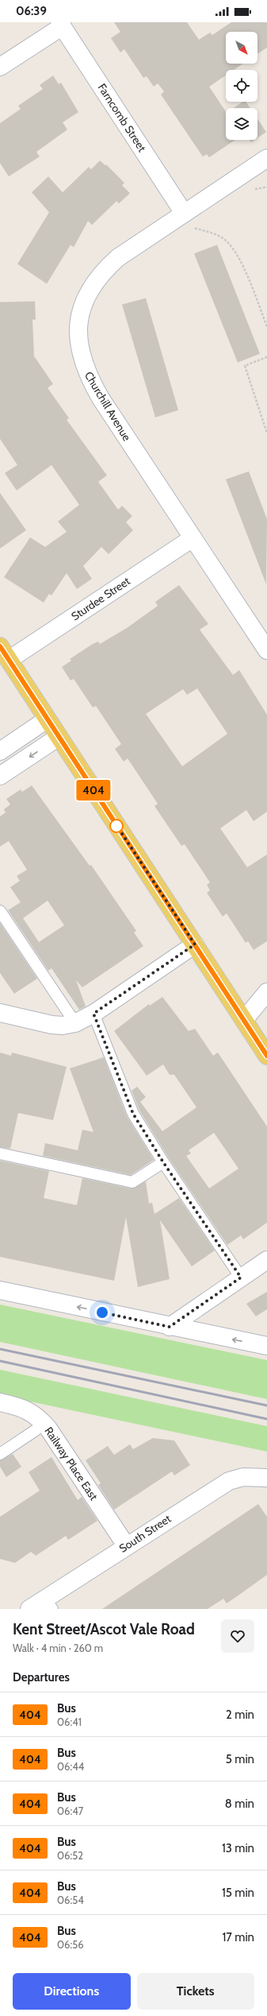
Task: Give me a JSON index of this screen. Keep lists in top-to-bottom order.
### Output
{
  "streets": {
    "street": [
      "Farncomb Street",
      "Churchill Avenue",
      "Sturdee Street",
      "Railway Place East",
      "South Street"
    ]
  },
  "crossings": [
    ["Farncomb Street", "Churchill Avenue"],
    ["Churchill Avenue", "Sturdee Street"],
    ["Railway Place East", "South Street"]
  ],
  "lines": ["bus line 404"],
  "north": "bottom right",
  "page": {
    "status": "06:39",
    "on_map": "404",
    "heading": [
      ["Kent Street/Ascot Vale Road", "Walk · 4 min · 260 m"],
      "Departures"
    ],
    "list": [
      {
        "mark": "404",
        "name": "Bus",
        "note": "06:41",
        "value": "2 min"
      },
      {
        "mark": "404",
        "name": "Bus",
        "note": "06:44",
        "value": "5 min"
      },
      {
        "mark": "404",
        "name": "Bus",
        "note": "06:47",
        "value": "8 min"
      },
      {
        "mark": "404",
        "name": "Bus",
        "note": "06:52",
        "value": "13 min"
      },
      {
        "mark": "404",
        "name": "Bus",
        "note": "06:54",
        "value": "15 min"
      },
      {
        "mark": "404",
        "name": "Bus",
        "note": "06:56",
        "value": "17 min"
      }
    ],
    "buttons": ["Directions", "Tickets"]
  }
}
